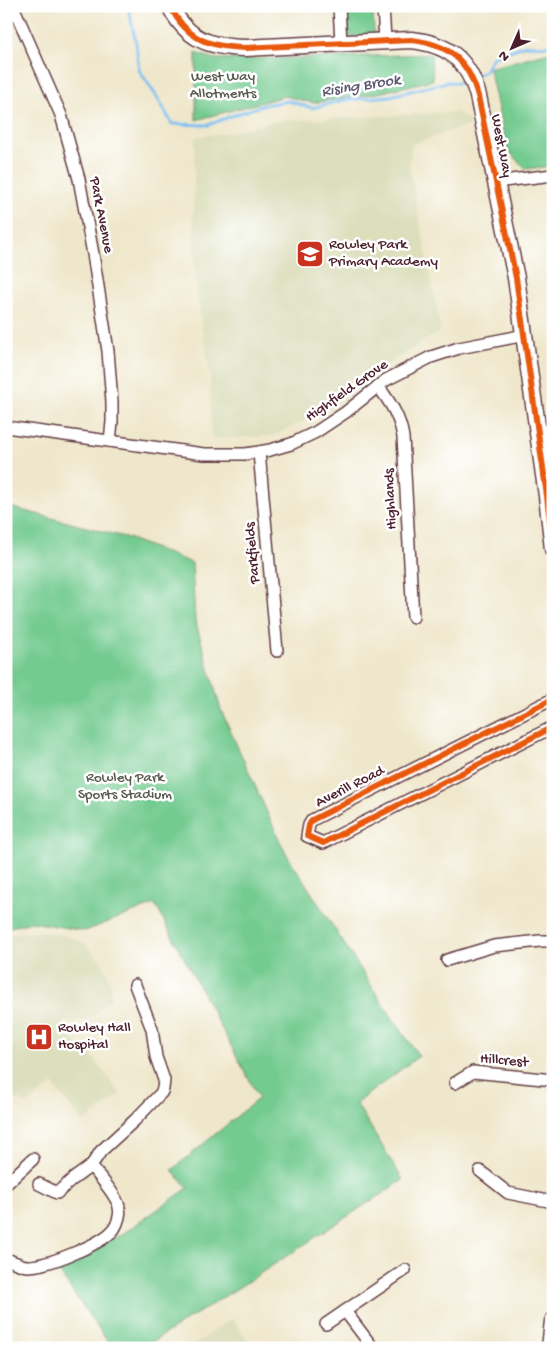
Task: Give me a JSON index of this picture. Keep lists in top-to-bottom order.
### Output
{
  "streets": {
    "street": [
      "West Way",
      "Park Avenue",
      "Highfield Grove",
      "Highlands",
      "Parkfields",
      "Averill Road",
      "Hillcrest"
    ]
  },
  "crossings": [
    ["West Way", "Highfield Grove"],
    ["Park Avenue", "Highfield Grove"],
    ["Highfield Grove", "Highlands"],
    ["Highfield Grove", "Parkfields"]
  ],
  "water": ["Rising Brook"],
  "parks": ["West Way Allotments", "Rowley Park Sports Stadium"],
  "places": {
    "school or university": ["Rowley Park Primary Academy"],
    "hospital": ["Rowley Hall Hospital"]
  },
  "north": "bottom left"
}
